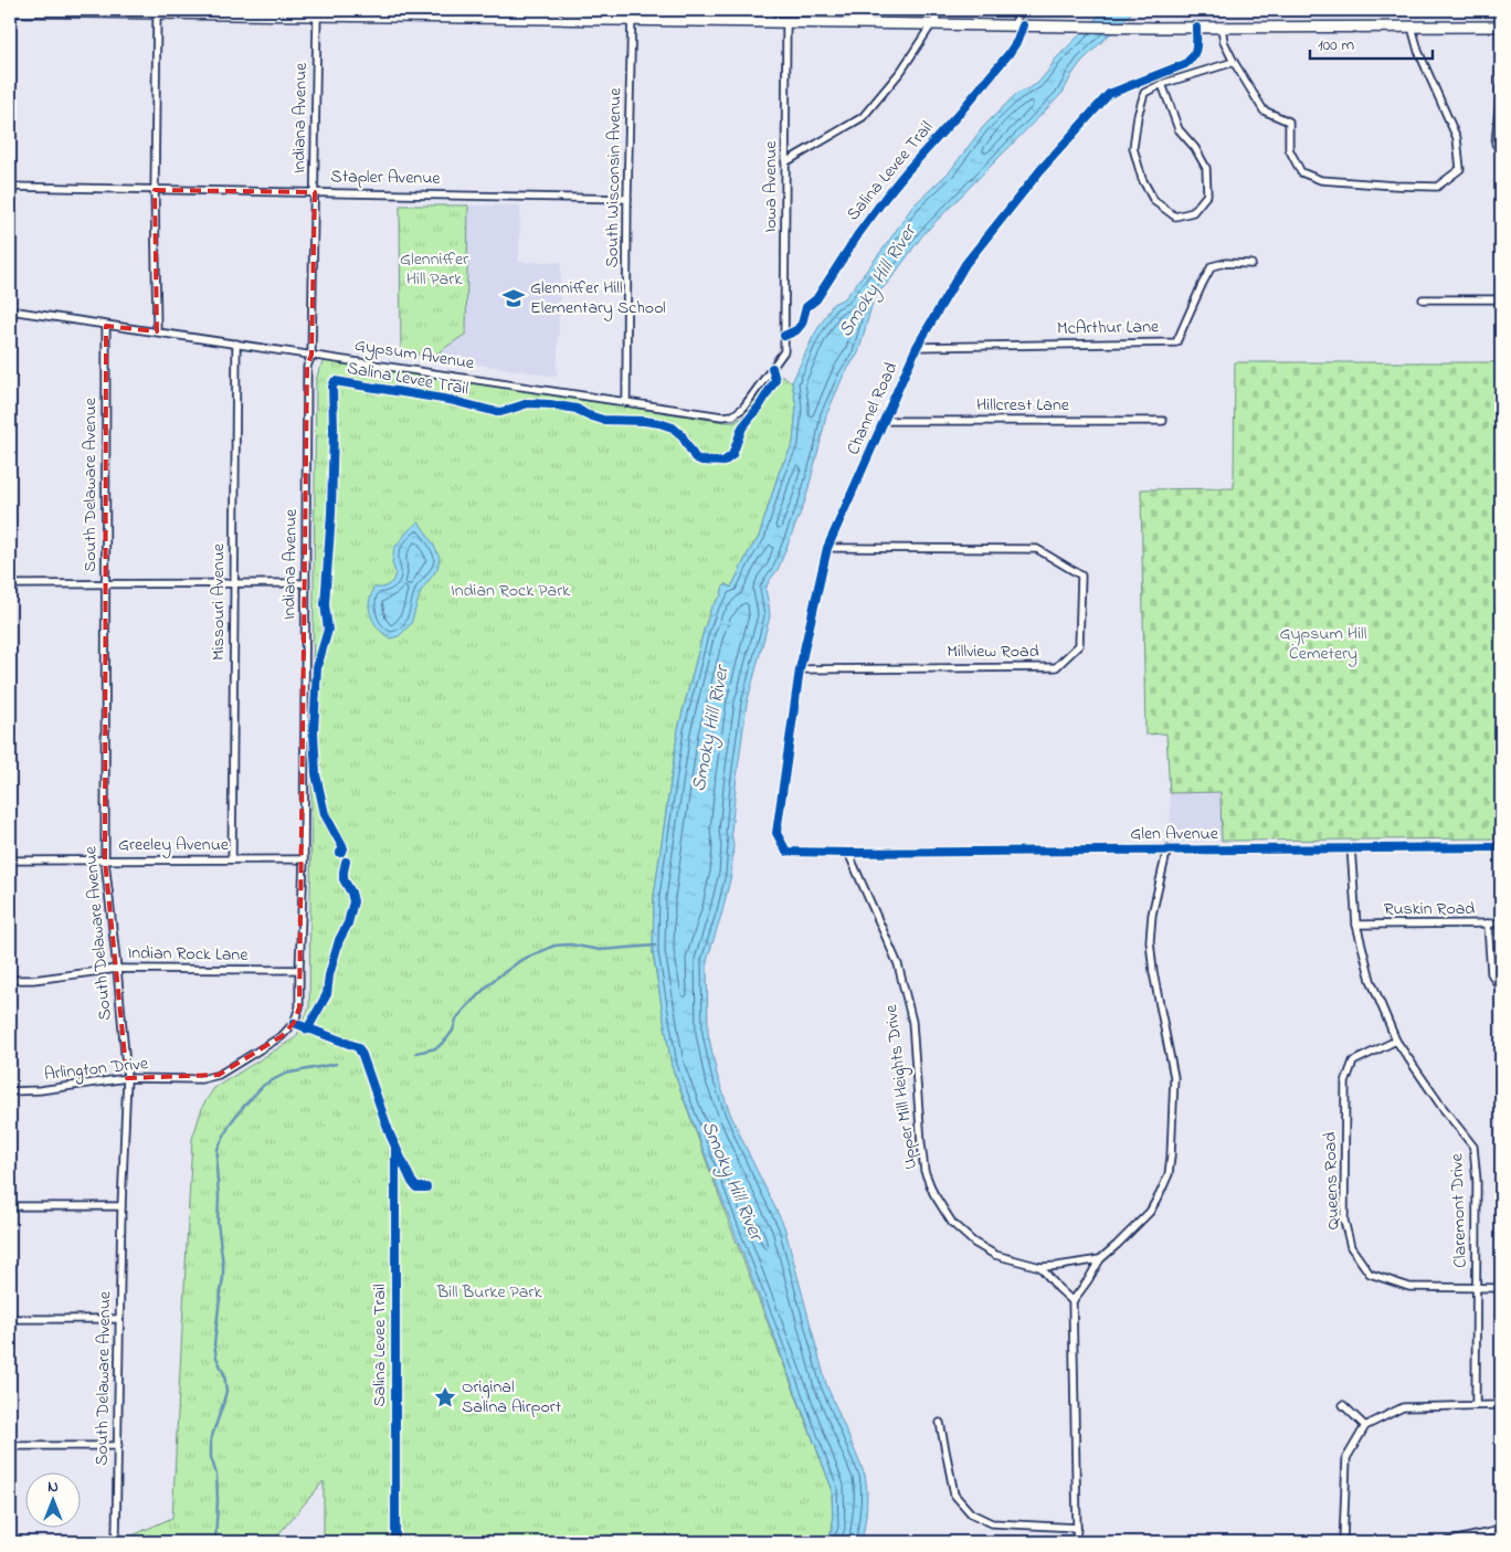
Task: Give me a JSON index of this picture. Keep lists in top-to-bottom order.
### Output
{
  "streets": {
    "street": [
      "Indiana Avenue",
      "Stapler Avenue",
      "South Wisconsin Avenue",
      "Iowa Avenue",
      "McArthur Lane",
      "Gypsum Avenue",
      "Hillcrest Lane",
      "Channel Road",
      "South Delaware Avenue",
      "Missouri Avenue",
      "Millview Road",
      "Glen Avenue",
      "Greeley Avenue",
      "Ruskin Road",
      "Indian Rock Lane",
      "Arlington Drive",
      "Upper Mill Heights Drive",
      "Queens Road",
      "Claremont Drive"
    ],
    "cycle path": ["Salina Levee Trail"]
  },
  "crossings": [
    ["Indiana Avenue", "Stapler Avenue"],
    ["Indiana Avenue", "Gypsum Avenue"],
    ["Indiana Avenue", "Greeley Avenue"],
    ["Indiana Avenue", "Indian Rock Lane"],
    ["Indiana Avenue", "Arlington Drive"],
    ["Stapler Avenue", "South Wisconsin Avenue"],
    ["South Wisconsin Avenue", "Gypsum Avenue"],
    ["Iowa Avenue", "Gypsum Avenue"],
    ["McArthur Lane", "Channel Road"],
    ["Gypsum Avenue", "South Delaware Avenue"],
    ["Gypsum Avenue", "Missouri Avenue"],
    ["Hillcrest Lane", "Channel Road"],
    ["Channel Road", "Millview Road"],
    ["Channel Road", "Glen Avenue"],
    ["Channel Road", "Upper Mill Heights Drive"],
    ["South Delaware Avenue", "Greeley Avenue"],
    ["South Delaware Avenue", "Indian Rock Lane"],
    ["South Delaware Avenue", "Arlington Drive"],
    ["Missouri Avenue", "Greeley Avenue"],
    ["Glen Avenue", "Upper Mill Heights Drive"],
    ["Glen Avenue", "Claremont Drive"],
    ["Ruskin Road", "Claremont Drive"],
    ["Queens Road", "Claremont Drive"]
  ],
  "water": ["Smoky Hill River"],
  "parks": [
    "Glenniffer Hill Park",
    "Indian Rock Park",
    "Gypsum Hill Cemetery",
    "Bill Burke Park"
  ],
  "places": {
    "school or university": ["Glenniffer Hill Elementary School"],
    "place": ["Original Salina Airport"]
  },
  "scale_bar": "100 m",
  "north": "top"
}
